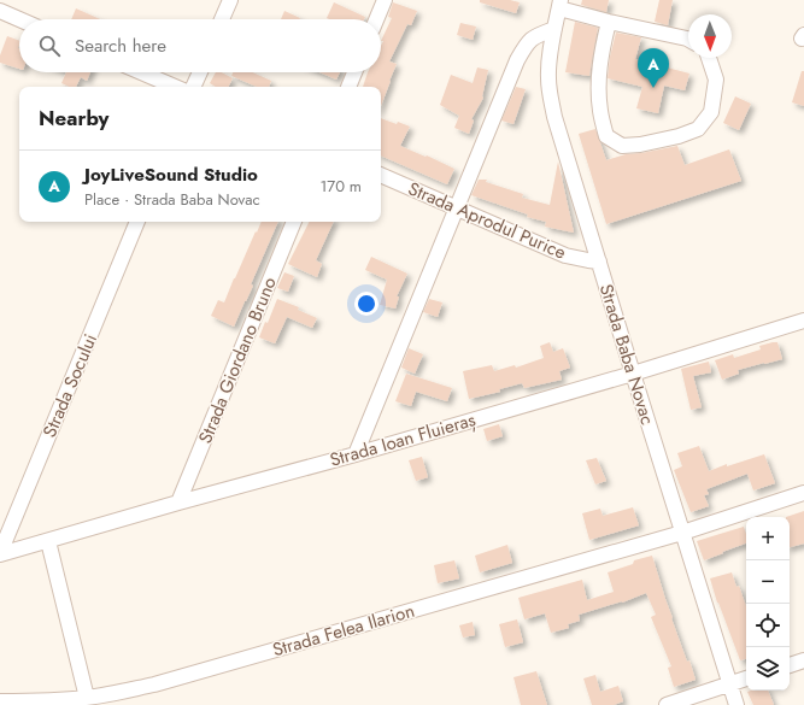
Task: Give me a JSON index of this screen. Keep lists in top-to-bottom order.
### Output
{
  "streets": {
    "street": [
      "Strada Aprodul Purice",
      "Strada Baba Novac",
      "Strada Giordano Bruno",
      "Strada Socului",
      "Strada Ioan Fluieraș",
      "Strada Felea Ilarion"
    ]
  },
  "crossings": [
    ["Strada Aprodul Purice", "Strada Baba Novac"],
    ["Strada Baba Novac", "Strada Ioan Fluieraș"],
    ["Strada Baba Novac", "Strada Felea Ilarion"],
    ["Strada Giordano Bruno", "Strada Ioan Fluieraș"],
    ["Strada Socului", "Strada Ioan Fluieraș"]
  ],
  "north": "bottom",
  "page": {
    "search": "Search here",
    "pins": "A",
    "heading": "Nearby",
    "list": [
      {
        "mark": "A",
        "name": "JoyLiveSound Studio",
        "note": "Place · Strada Baba Novac",
        "value": "170 m"
      }
    ],
    "map_buttons": ["+", "−"]
  }
}
